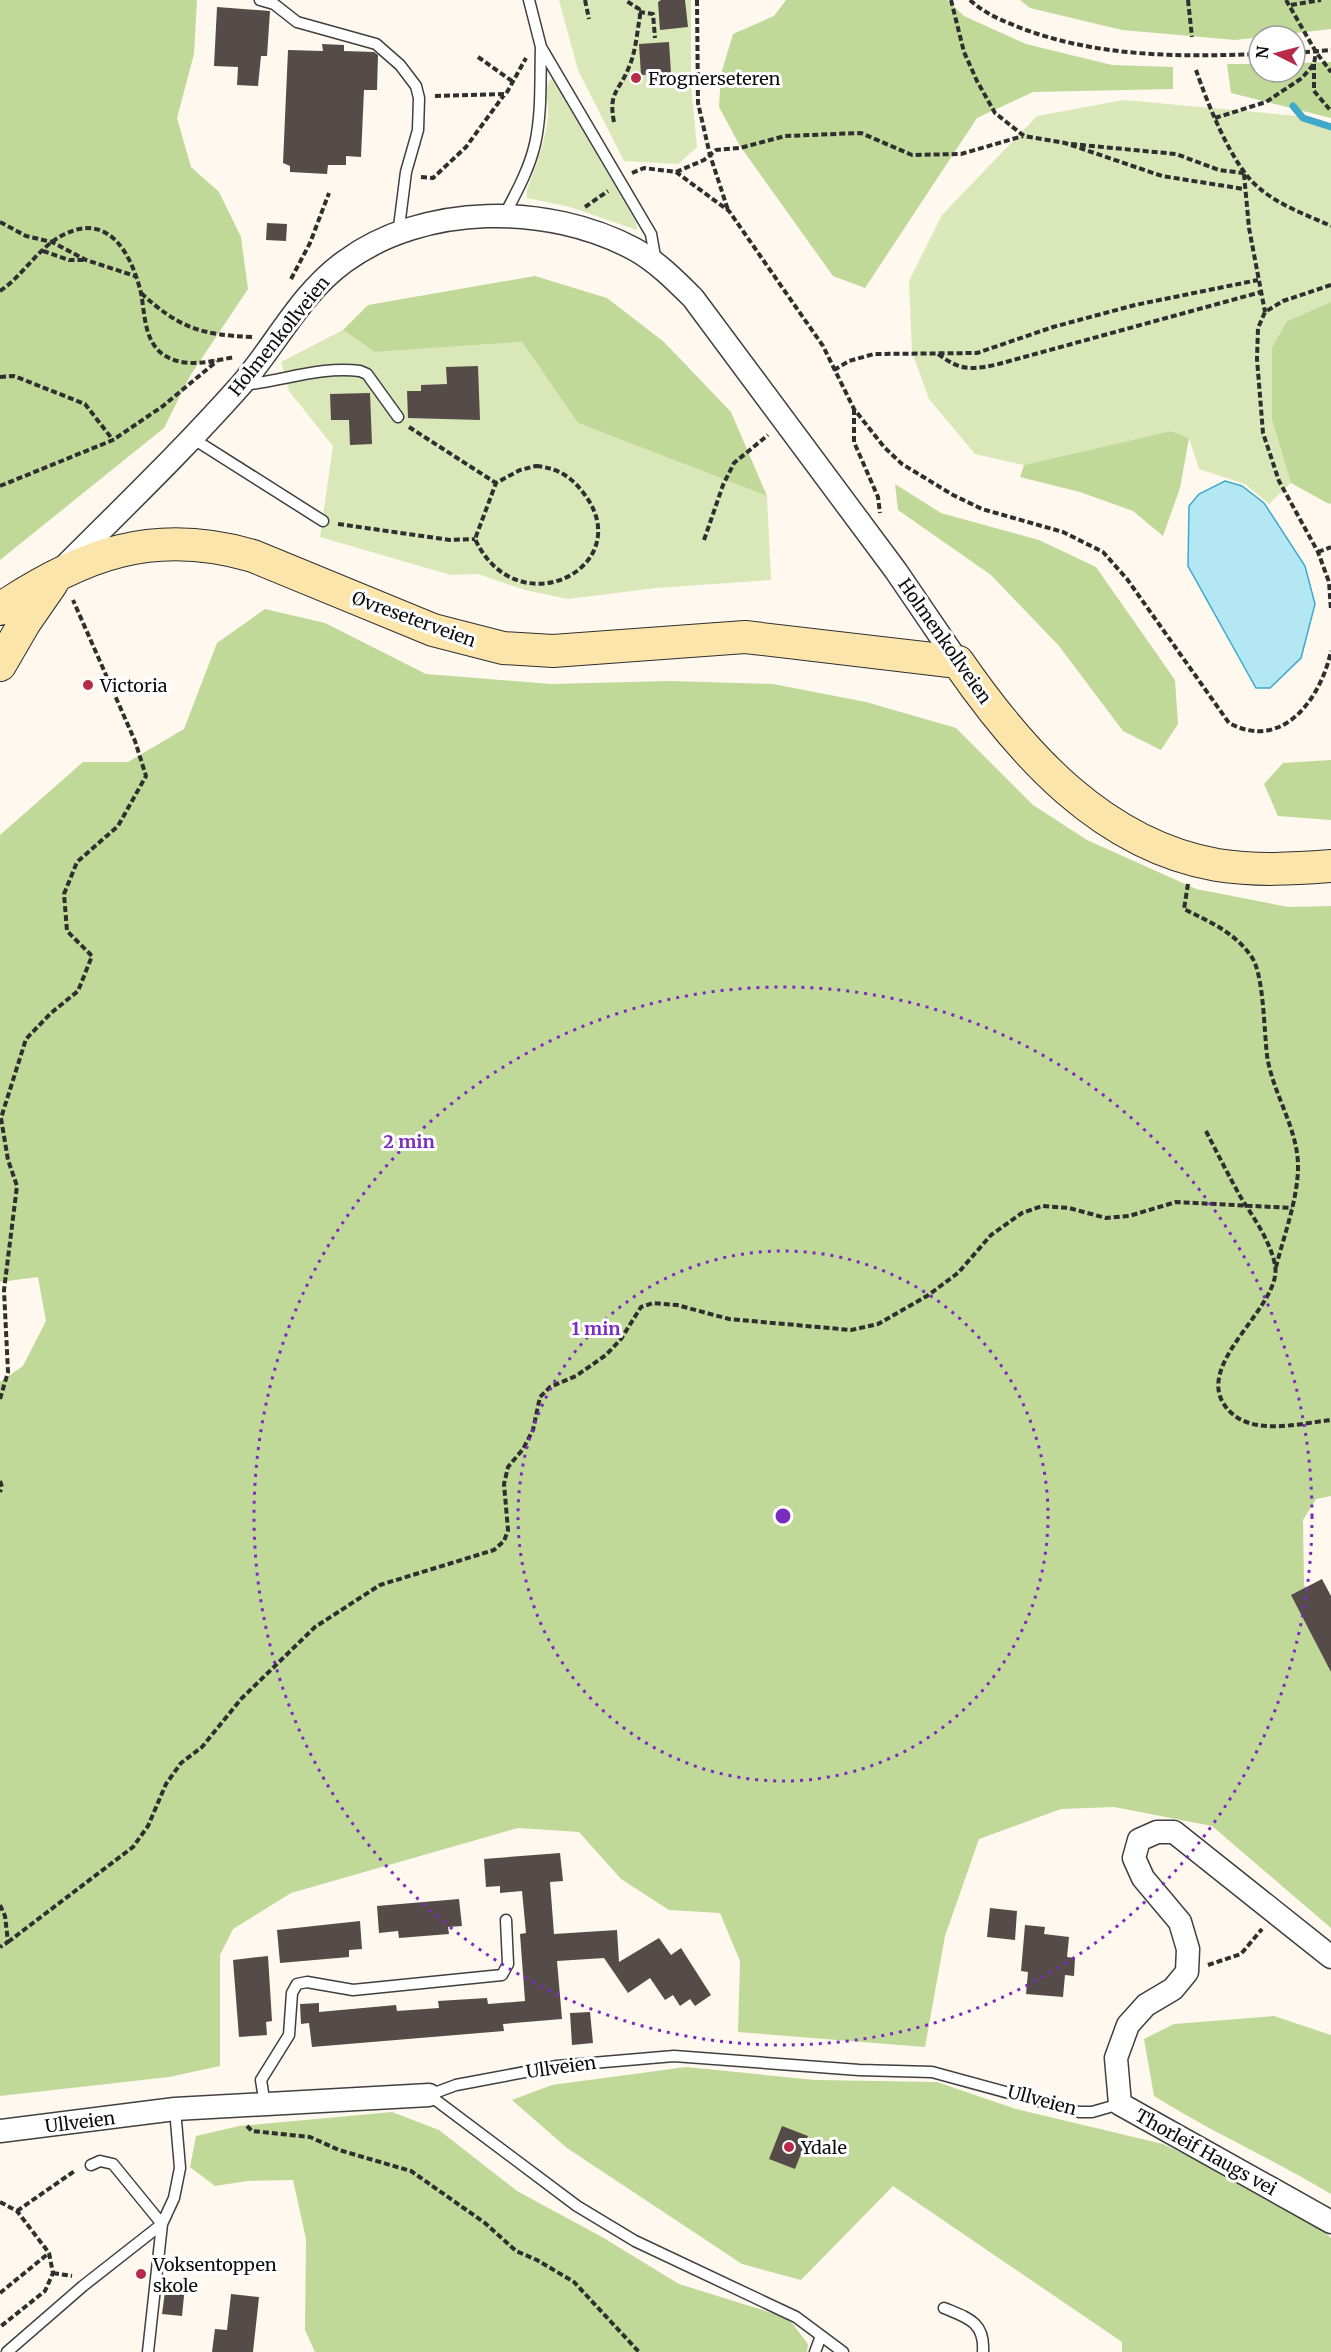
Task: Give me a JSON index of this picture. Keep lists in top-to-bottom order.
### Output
{
  "streets": {
    "main road": ["Holmenkollveien", "Øvreseterveien"],
    "street": ["Ullveien", "Thorleif Haugs vei"]
  },
  "crossings": [
    ["Holmenkollveien", "Øvreseterveien"],
    ["Ullveien", "Thorleif Haugs vei"]
  ],
  "places": [
    "Frognerseteren",
    "Victoria",
    "Ydale",
    "Voksentoppen skole"
  ],
  "north": "left",
  "rings": ["2 min", "1 min"]
}
